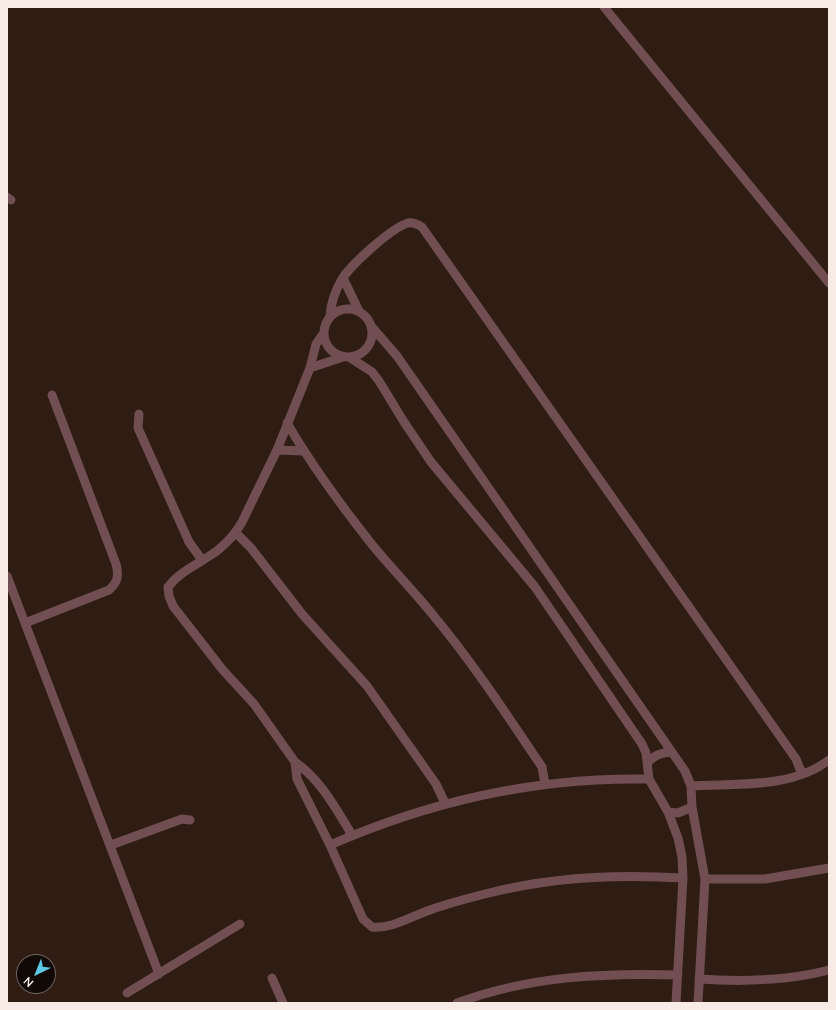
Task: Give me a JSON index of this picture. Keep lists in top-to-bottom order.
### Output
{
  "north": "bottom left"
}
